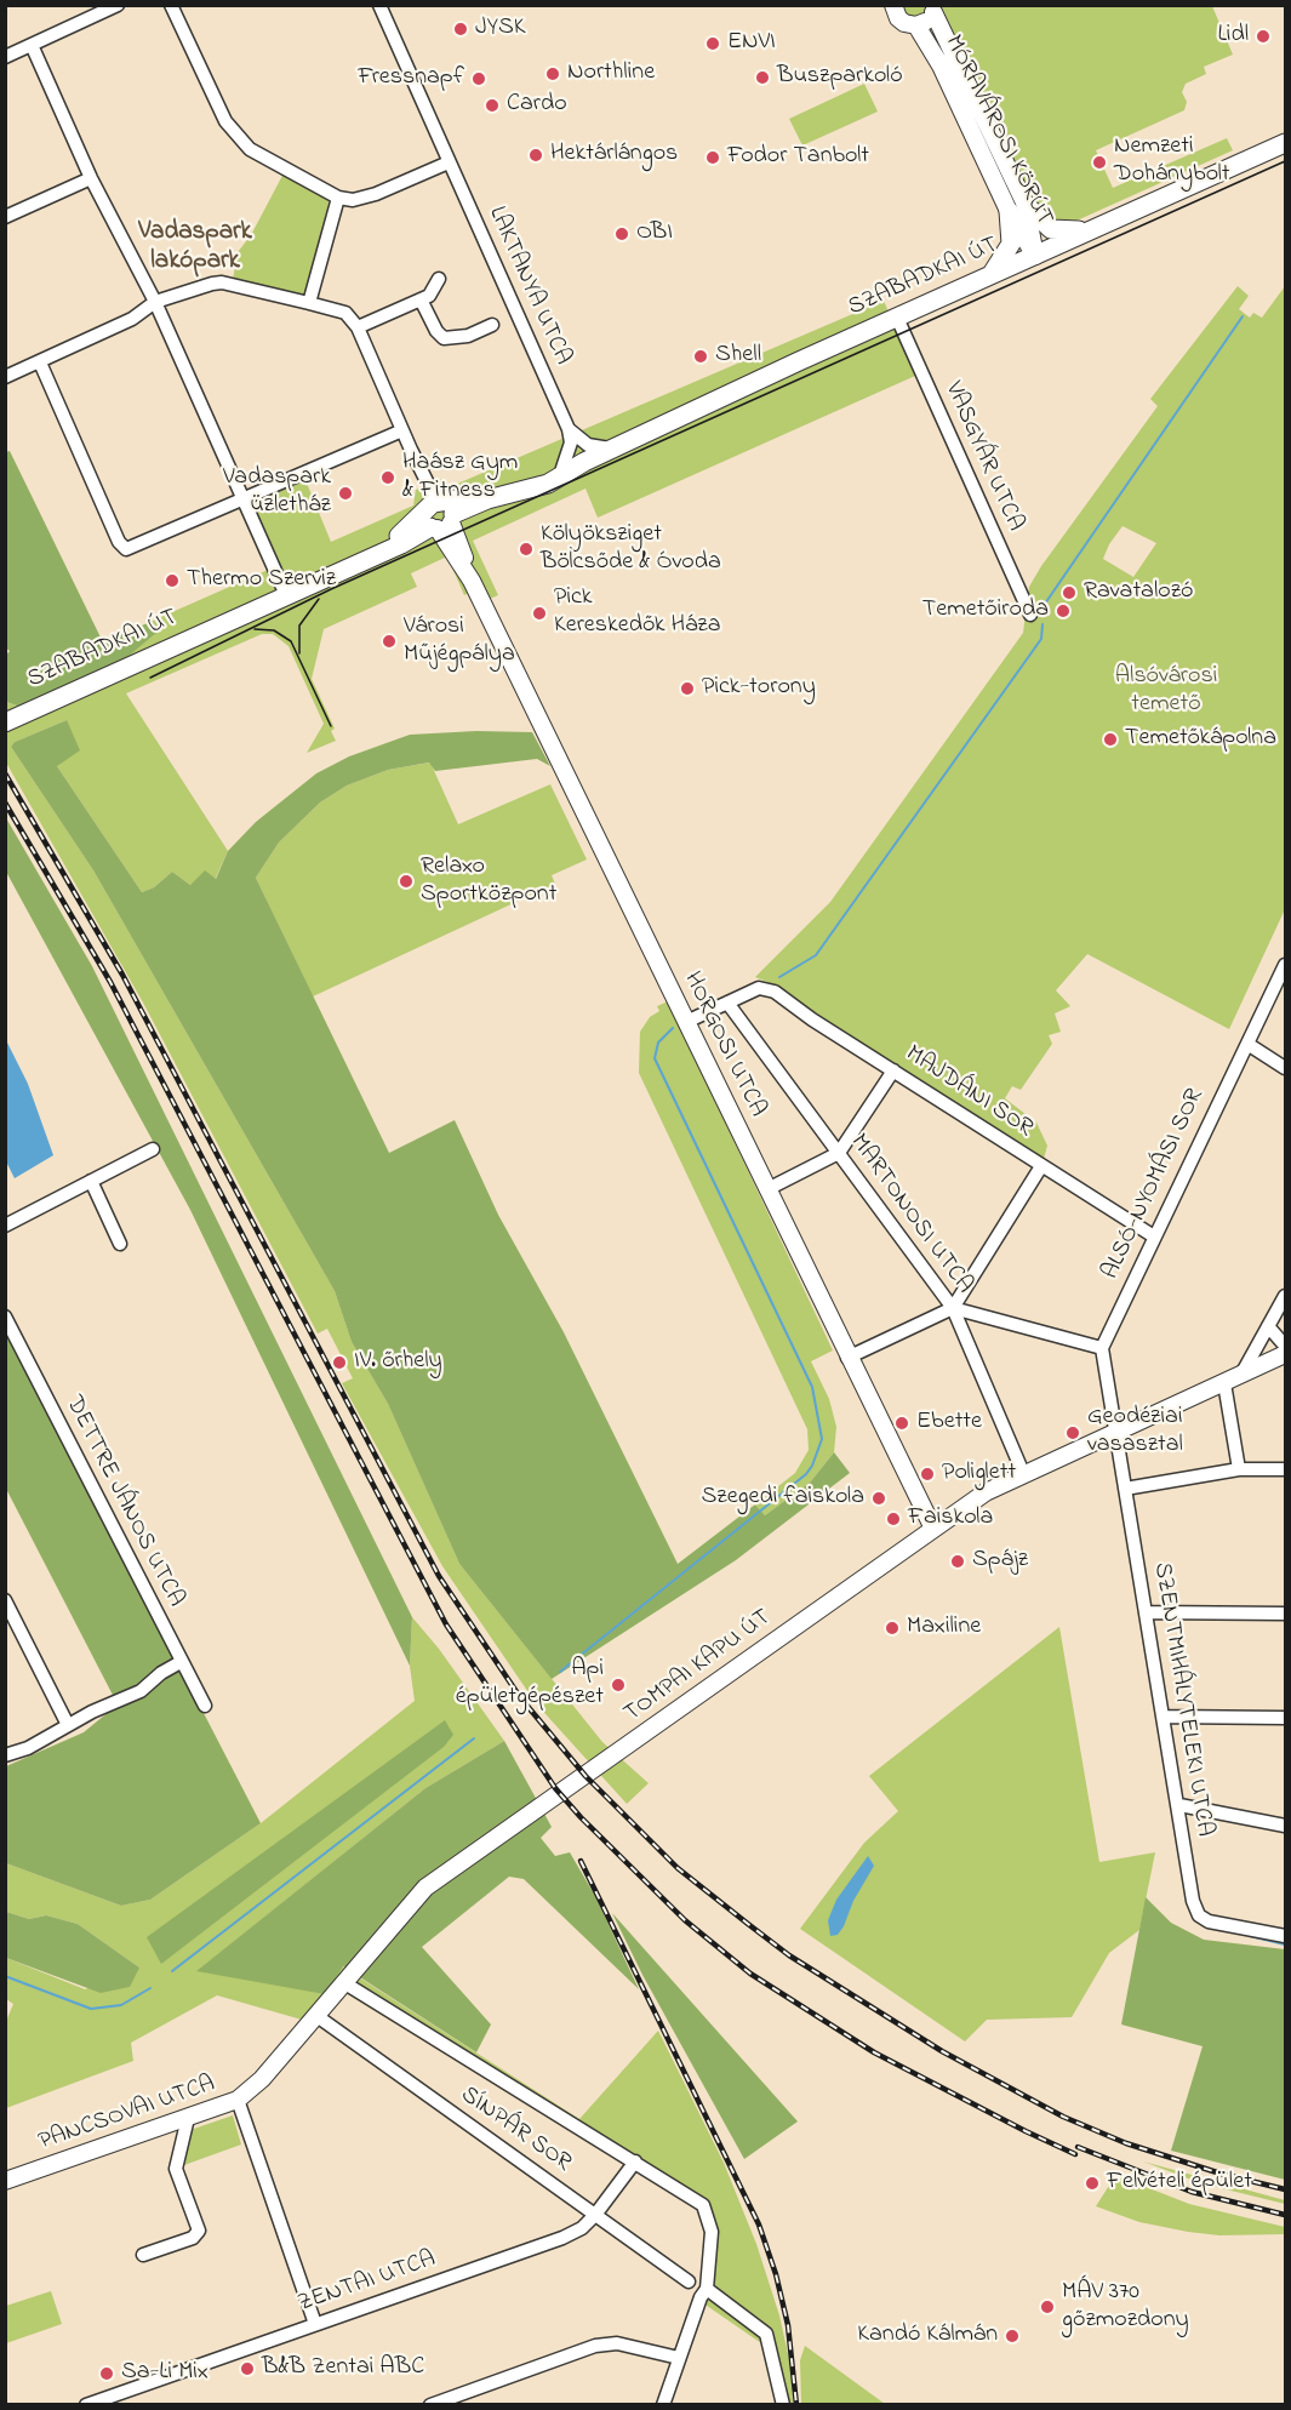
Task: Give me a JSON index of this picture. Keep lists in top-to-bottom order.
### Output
{
  "streets": {
    "main road": ["SZABADKAI ÚT"],
    "street": [
      "MÓRAVÁROSI KÖRÚT",
      "LAKTANYA UTCA",
      "VASGYÁR UTCA",
      "HORGOSI UTCA",
      "MAJDÁNI SOR",
      "ALSÓ-NYOMÁSI SOR",
      "MARTONOSI UTCA",
      "DETTRE JÁNOS UTCA",
      "TOMPAI KAPU ÚT",
      "SZENTMIHÁLYTELEKI UTCA",
      "PANCSOVAI UTCA",
      "SÍNPÁR SOR",
      "ZENTAI UTCA"
    ]
  },
  "crossings": [
    ["MÓRAVÁROSI KÖRÚT", "SZABADKAI ÚT"],
    ["SZABADKAI ÚT", "VASGYÁR UTCA"],
    ["SZABADKAI ÚT", "HORGOSI UTCA"],
    ["HORGOSI UTCA", "TOMPAI KAPU ÚT"],
    ["MAJDÁNI SOR", "ALSÓ-NYOMÁSI SOR"],
    ["MAJDÁNI SOR", "MARTONOSI UTCA"],
    ["MARTONOSI UTCA", "TOMPAI KAPU ÚT"],
    ["TOMPAI KAPU ÚT", "SZENTMIHÁLYTELEKI UTCA"],
    ["TOMPAI KAPU ÚT", "PANCSOVAI UTCA"],
    ["PANCSOVAI UTCA", "SÍNPÁR SOR"],
    ["SÍNPÁR SOR", "ZENTAI UTCA"]
  ],
  "districts": ["Vadaspark lakópark"],
  "parks": ["Alsóvárosi temető"],
  "places": [
    "JYSK",
    "Lidl",
    "ENVI",
    "Northline",
    "Buszparkoló",
    "Fressnapf",
    "Cardo",
    "Hektárlángos",
    "Fodor Tanbolt",
    "Nemzeti Dohánybolt",
    "OBI",
    "Shell",
    "Haász Gym & Fitness",
    "Vadaspark üzletház",
    "Kölyöksziget Bölcsőde & Óvoda",
    "Thermo Szerviz",
    "Ravatalozó",
    "Temetőiroda",
    "Pick Kereskedők Háza",
    "Városi Műjégpálya",
    "Pick-torony",
    "Temetőkápolna",
    "Relaxo Sportközpont",
    "IV. őrhely",
    "Ebette",
    "Geodéziai vasasztal",
    "Poliglett",
    "Szegedi faiskola",
    "Faiskola",
    "Spájz",
    "Maxiline",
    "Api épületgépészet",
    "Felvételi épület",
    "MÁV 370 gőzmozdony",
    "Kandó Kálmán",
    "B&B Zentai ABC",
    "Sa-Li Mix"
  ]
}
